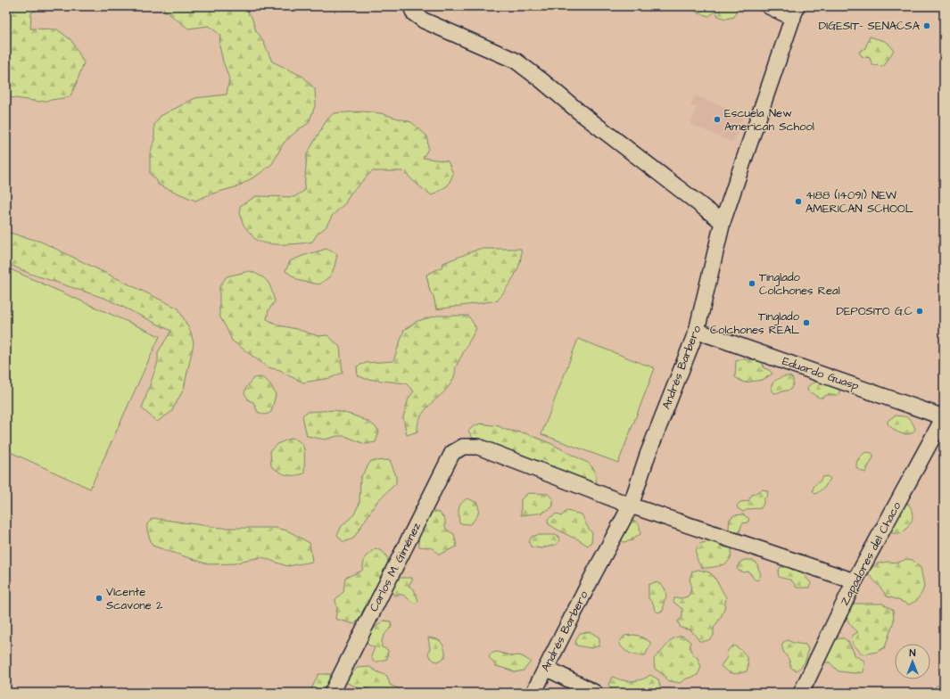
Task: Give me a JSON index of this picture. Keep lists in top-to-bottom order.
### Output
{
  "streets": {
    "street": [
      "Andrés Barbero",
      "Eduardo Guasp",
      "Zapadores del Chaco",
      "Carlos M. Giménez"
    ]
  },
  "crossings": [
    ["Andrés Barbero", "Eduardo Guasp"],
    ["Andrés Barbero", "Carlos M. Giménez"],
    ["Eduardo Guasp", "Zapadores del Chaco"]
  ],
  "places": [
    "DIGESIT- SENACSA",
    "Escuela New American School",
    "4188 (14091) NEW AMERICAN SCHOOL",
    "Tinglado Colchones Real",
    "DEPOSITO G.C",
    "Tinglado Colchones REAL",
    "VIcente Scavone 2"
  ],
  "north": "top"
}
